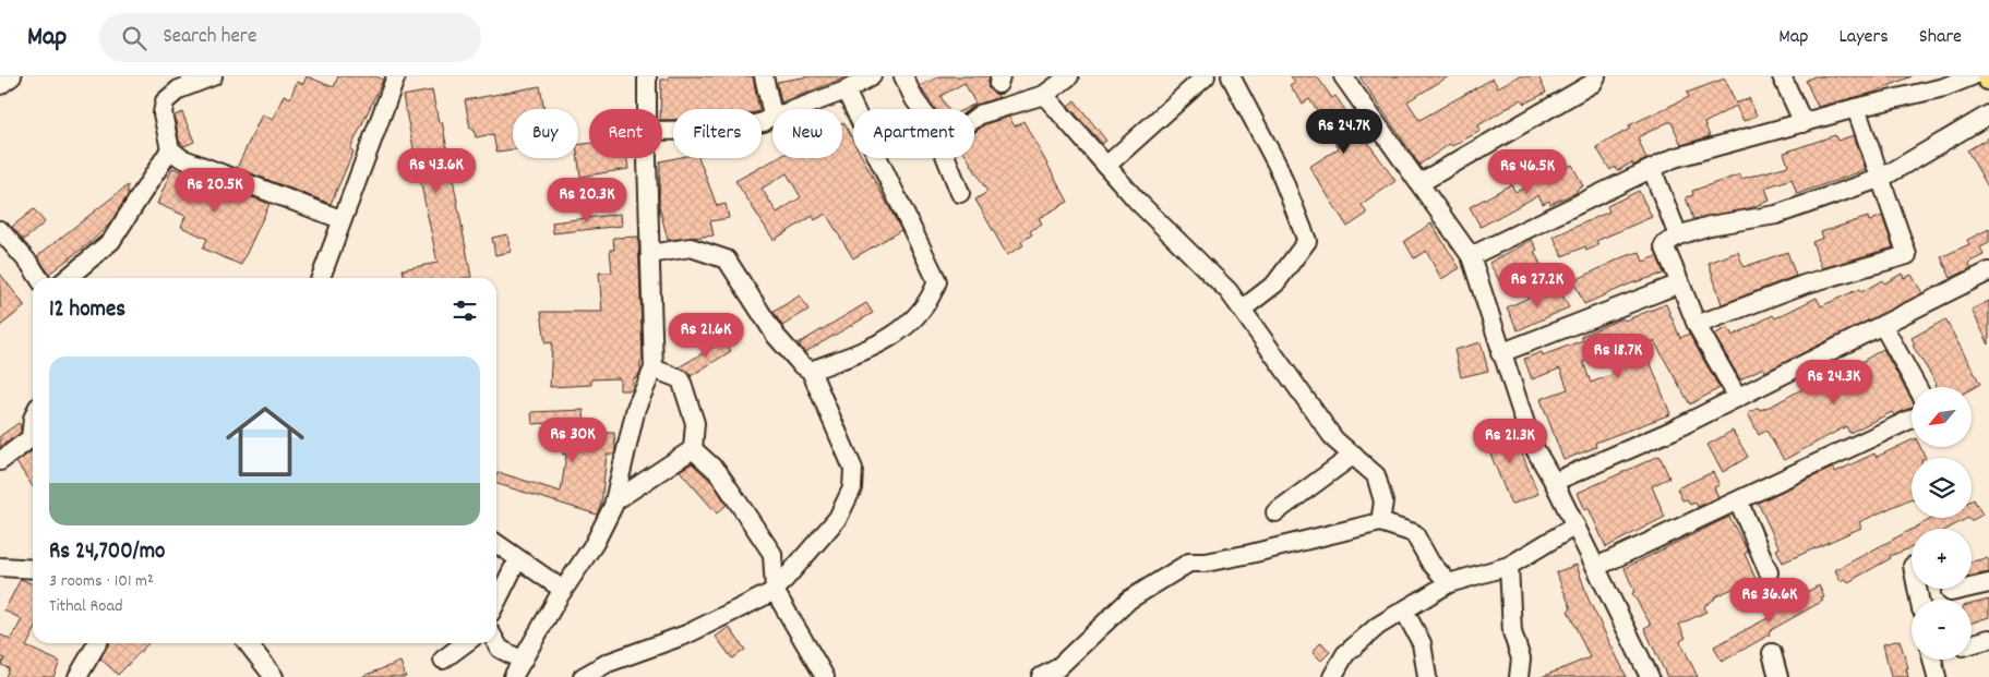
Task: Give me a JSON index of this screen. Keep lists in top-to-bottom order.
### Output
{
  "north": "bottom left",
  "page": {
    "header": "Map",
    "search": "Search here",
    "nav": ["Map", "Layers", "Share"],
    "price": [
      "Rs 24.7K",
      "Rs 43.6K",
      "Rs 46.5K",
      "Rs 20.5K",
      "Rs 20.3K",
      "Rs 27.2K",
      "Rs 21.6K",
      "Rs 18.7K",
      "Rs 24.3K",
      "Rs 30K",
      "Rs 21.3K",
      "Rs 36.6K"
    ],
    "chip": [
      "Buy",
      "Rent",
      "Filters",
      "New",
      "Apartment"
    ],
    "heading": "12 homes",
    "list": [
      {
        "name": "Rs 24,700/mo",
        "note": "3 rooms · 101 m² · Tithal Road"
      }
    ],
    "map_buttons": ["+", "−"]
  }
}
